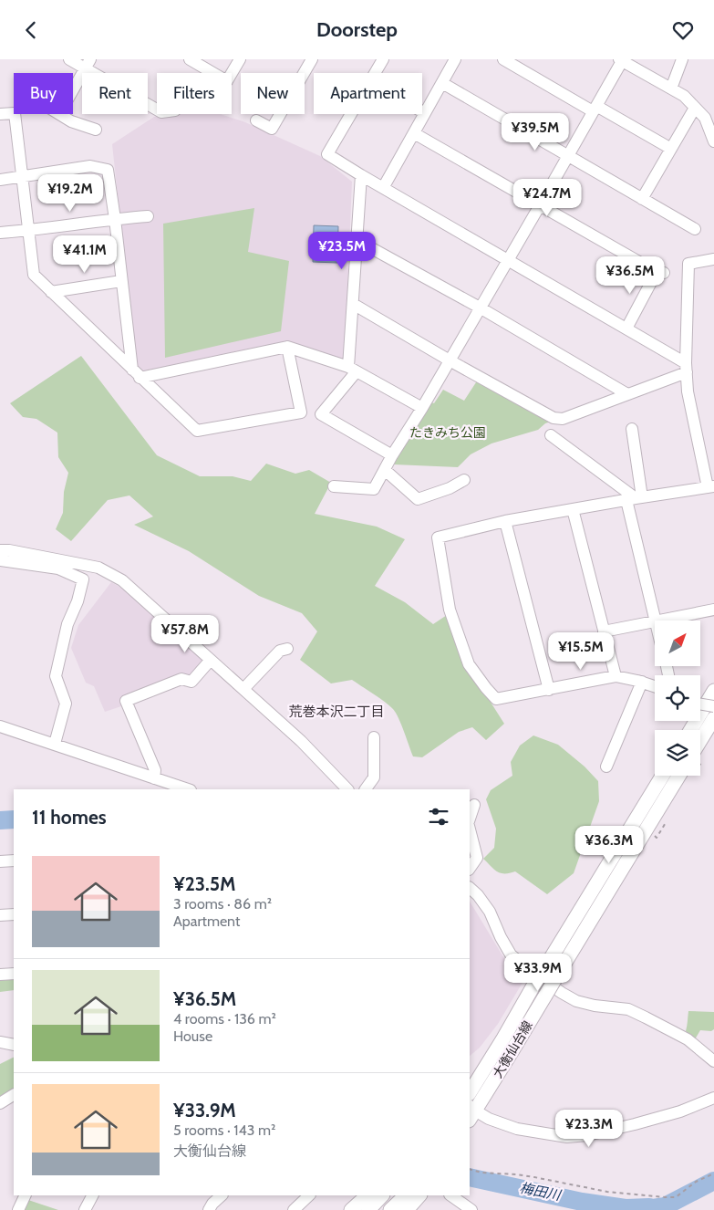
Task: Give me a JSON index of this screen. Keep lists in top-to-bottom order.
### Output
{
  "streets": {
    "main road": ["大衡仙台線"]
  },
  "districts": ["荒巻本沢二丁目"],
  "water": ["梅田川"],
  "parks": ["たきみち公園"],
  "north": "top right",
  "page": {
    "header": "Doorstep",
    "chip": [
      "Buy",
      "Rent",
      "Filters",
      "New",
      "Apartment"
    ],
    "price": [
      "¥39.5M",
      "¥19.2M",
      "¥24.7M",
      "¥23.5M",
      "¥41.1M",
      "¥36.5M",
      "¥57.8M",
      "¥15.5M",
      "¥36.3M",
      "¥33.9M",
      "¥23.3M"
    ],
    "heading": "11 homes",
    "list": [
      {
        "name": "¥23.5M",
        "note": "3 rooms · 86 m² · Apartment"
      },
      {
        "name": "¥36.5M",
        "note": "4 rooms · 136 m² · House"
      },
      {
        "name": "¥33.9M",
        "note": "5 rooms · 143 m² · 大衡仙台線"
      }
    ]
  }
}
